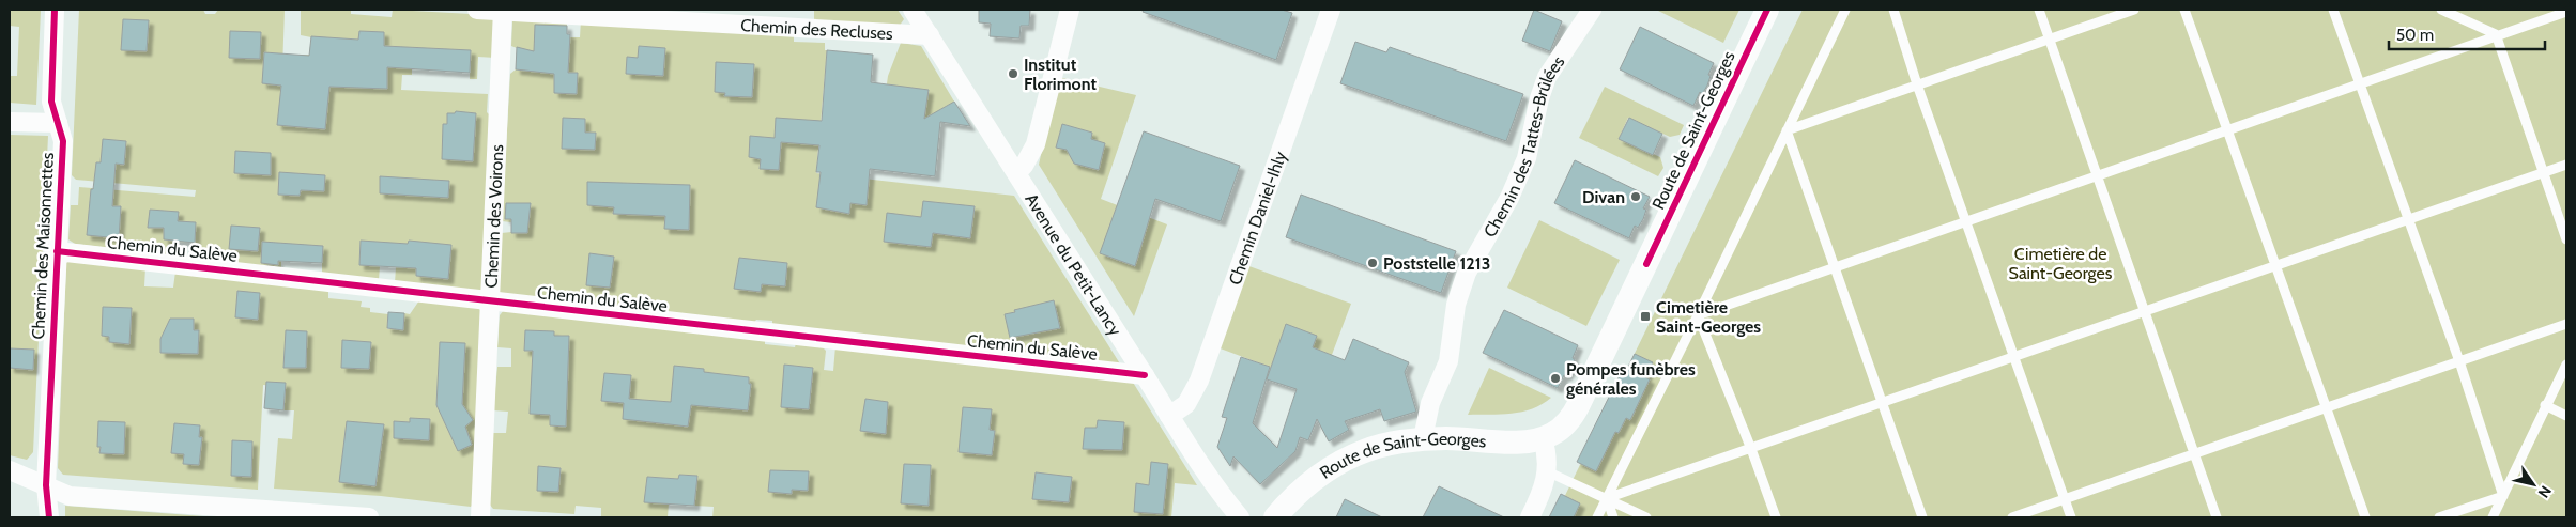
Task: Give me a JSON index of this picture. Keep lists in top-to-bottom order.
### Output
{
  "streets": {
    "street": [
      "Chemin des Recluses",
      "Route de Saint-Georges",
      "Chemin des Tattes-Brûlées",
      "Chemin des Voirons",
      "Chemin Daniel-Ihly",
      "Chemin des Maisonnettes",
      "Chemin du Salève",
      "Avenue du Petit-Lancy"
    ]
  },
  "crossings": [
    ["Chemin des Recluses", "Chemin des Voirons"],
    ["Chemin des Recluses", "Avenue du Petit-Lancy"],
    ["Route de Saint-Georges", "Chemin des Tattes-Brûlées"],
    ["Chemin des Voirons", "Chemin du Salève"],
    ["Chemin Daniel-Ihly", "Avenue du Petit-Lancy"],
    ["Chemin des Maisonnettes", "Chemin du Salève"],
    ["Chemin du Salève", "Avenue du Petit-Lancy"]
  ],
  "parks": ["Cimetière de Saint-Georges"],
  "places": {
    "other": [
      "Institut Florimont",
      "Divan",
      "Poststelle 1213",
      "Pompes funèbres générales"
    ],
    "transit": ["Cimetière Saint-Georges"]
  },
  "scale_bar": "50 m",
  "north": "bottom right"
}
